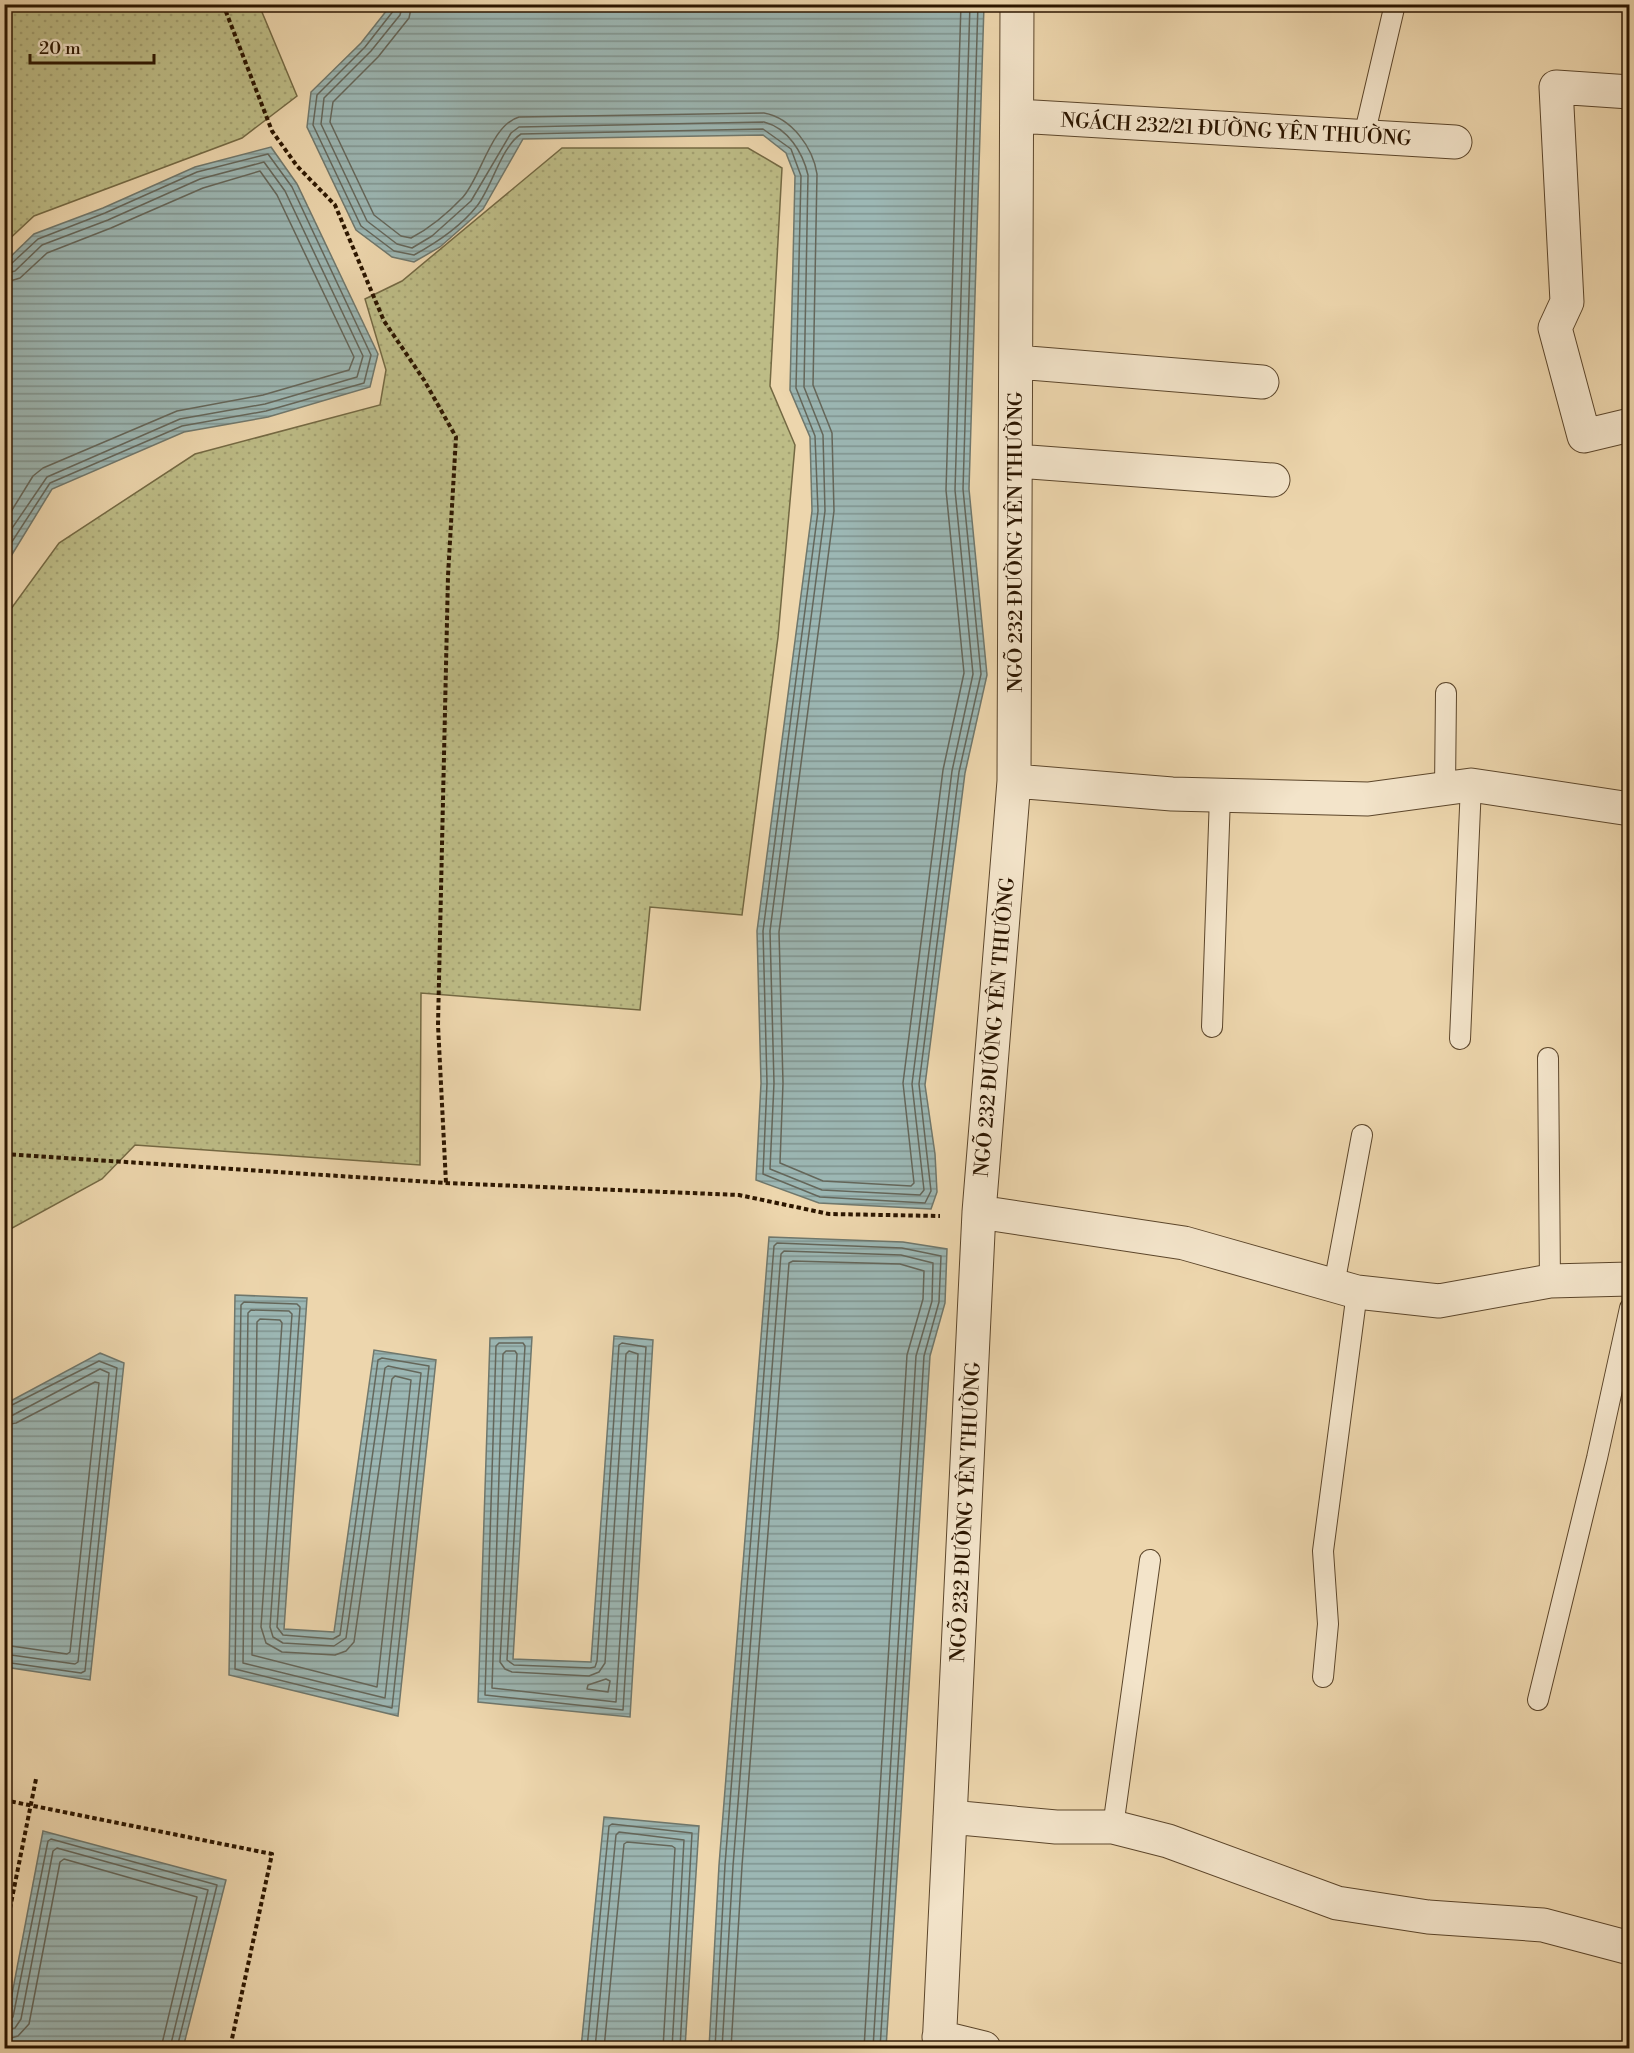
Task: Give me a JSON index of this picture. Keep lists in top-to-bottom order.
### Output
{
  "streets": {
    "street": ["NGÁCH 232/21 ĐƯỜNG YÊN THƯỜNG", "NGÕ 232 ĐƯỜNG YÊN THƯỜNG"]
  },
  "crossings": [
    ["NGÁCH 232/21 ĐƯỜNG YÊN THƯỜNG", "NGÕ 232 ĐƯỜNG YÊN THƯỜNG"]
  ],
  "scale_bar": "20 m"
}
